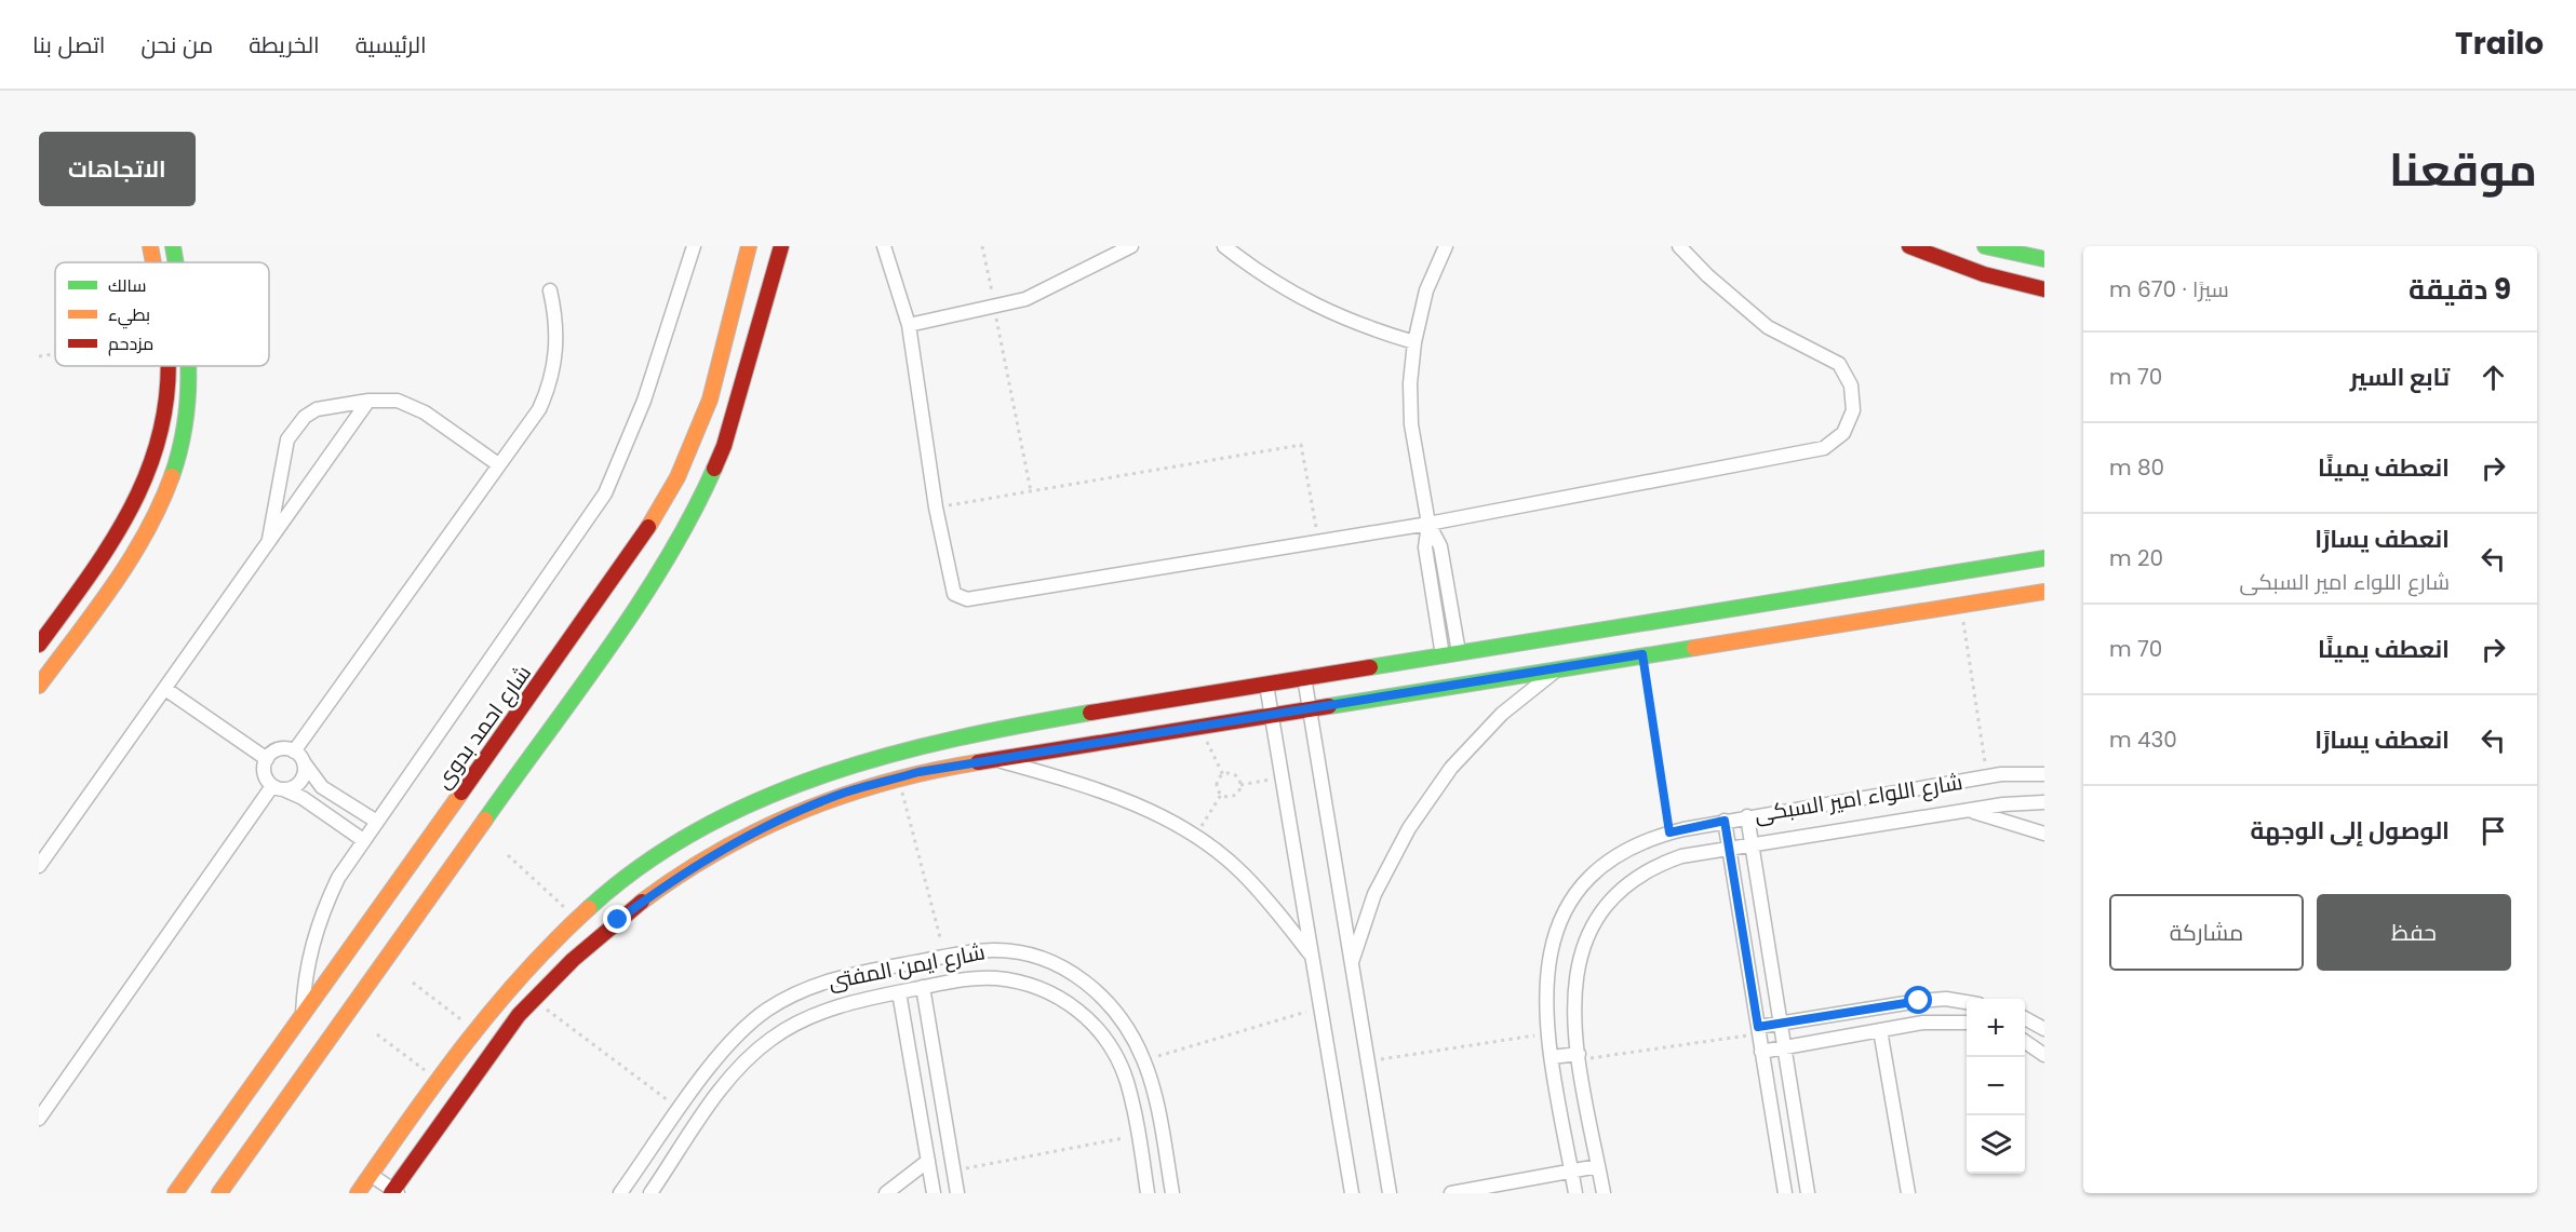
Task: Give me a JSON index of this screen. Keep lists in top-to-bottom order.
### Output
{
  "streets": {
    "street": ["شارع احمد بدوى", "شارع اللواء امير السبكى", "شارع ايمن المفتى"]
  },
  "legend": ["سالك", "بطيء", "مزدحم"],
  "page": {
    "header": "Trailo",
    "nav": [
      "الرئيسية",
      "الخريطة",
      "من نحن",
      "اتصل بنا"
    ],
    "title": "موقعنا",
    "buttons": [
      "الاتجاهات",
      ["حفظ", "مشاركة"]
    ],
    "heading": ["9 دقيقة", "سيرًا · 670 m"],
    "list": [
      ["تابع السير", "70 m"],
      ["انعطف يمينًا", "80 m"],
      ["انعطف يسارًا", "شارع اللواء امير السبكى", "20 m"],
      ["انعطف يمينًا", "70 m"],
      ["انعطف يسارًا", "430 m"],
      "الوصول إلى الوجهة"
    ],
    "map_buttons": ["+", "−"]
  }
}
